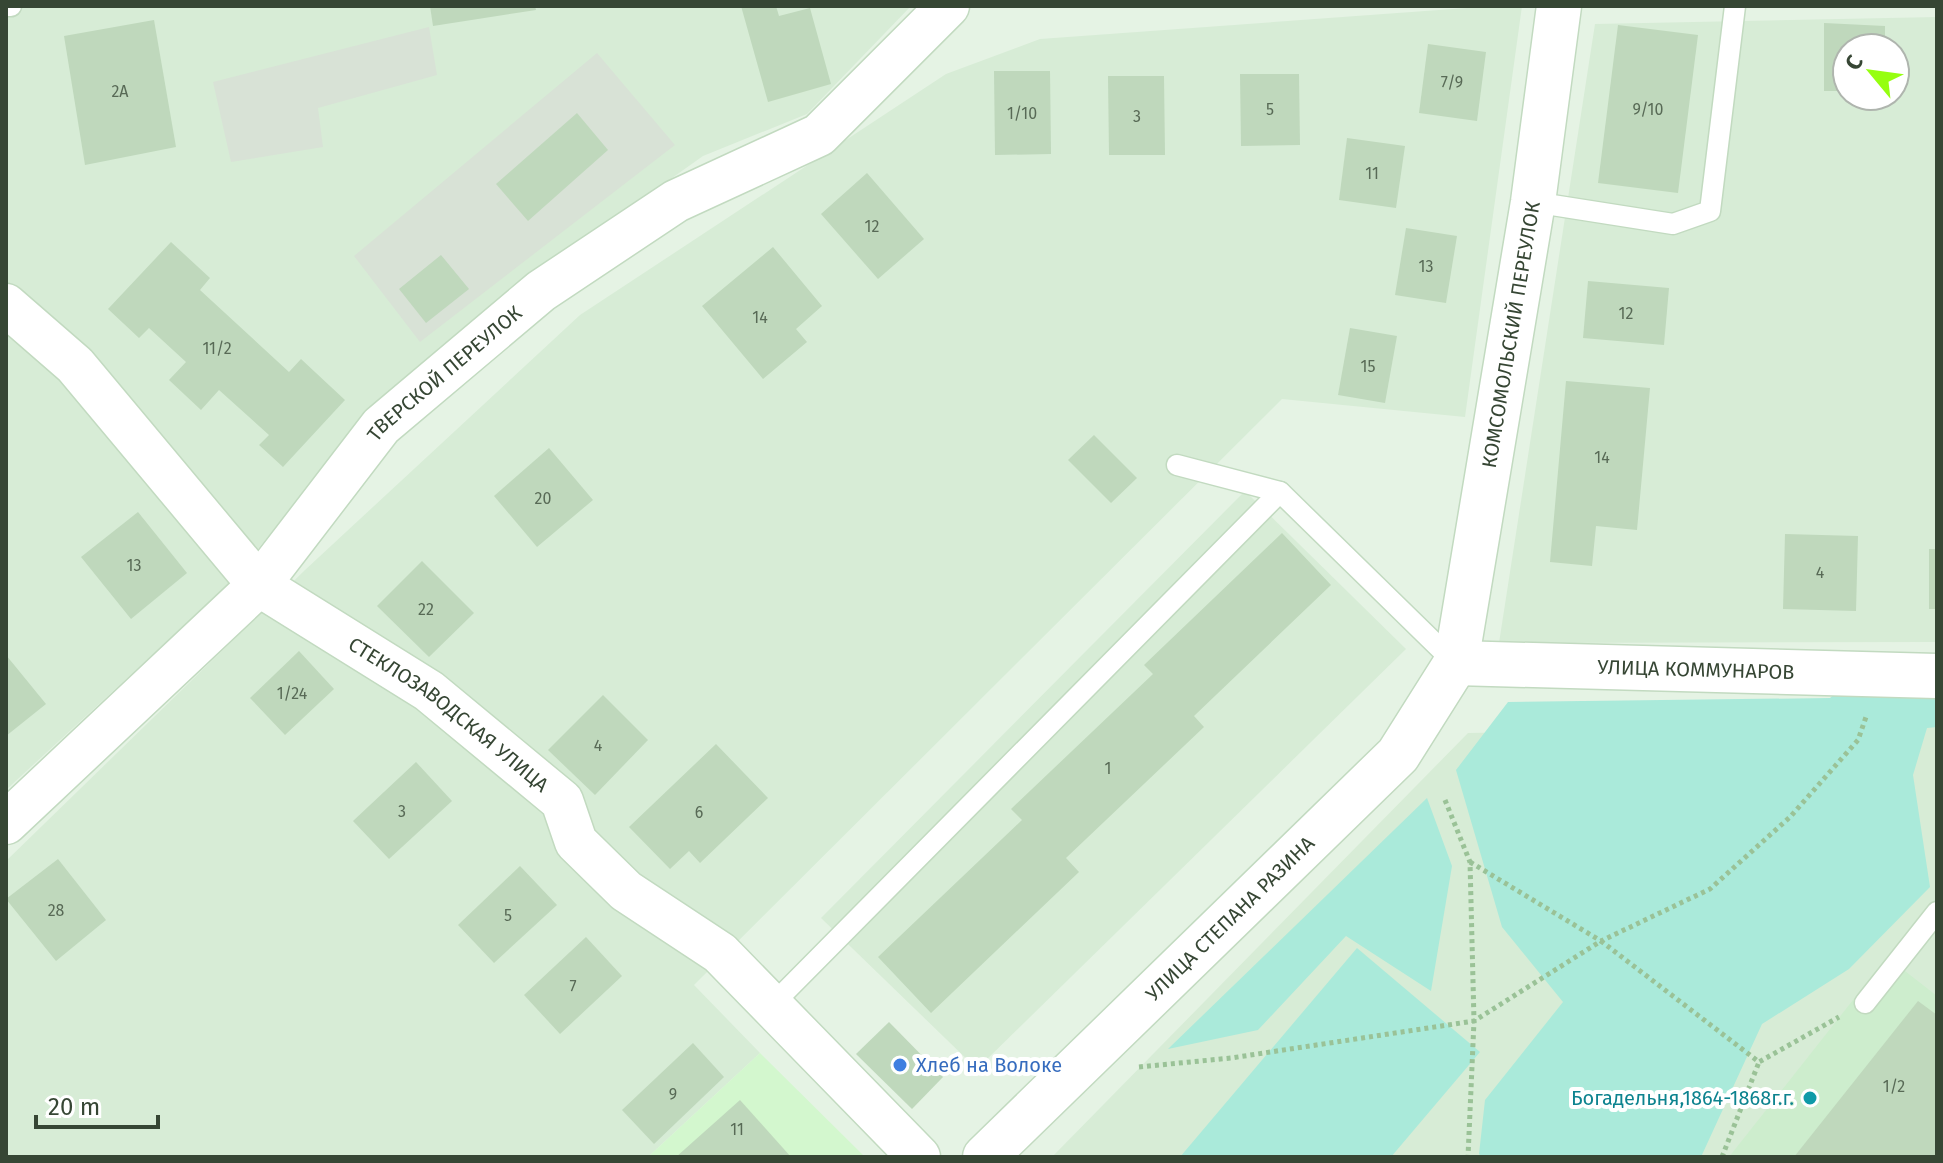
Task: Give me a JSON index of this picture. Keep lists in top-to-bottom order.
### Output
{
  "streets": {
    "street": [
      "КОМСОМОЛЬСКИЙ ПЕРЕУЛОК",
      "ТВЕРСКОЙ ПЕРЕУЛОК",
      "УЛИЦА КОММУНАРОВ",
      "СТЕКЛОЗАВОДСКАЯ УЛИЦА",
      "УЛИЦА СТЕПАНА РАЗИНА"
    ]
  },
  "crossings": [
    ["КОМСОМОЛЬСКИЙ ПЕРЕУЛОК", "УЛИЦА КОММУНАРОВ"],
    ["КОМСОМОЛЬСКИЙ ПЕРЕУЛОК", "УЛИЦА СТЕПАНА РАЗИНА"],
    ["ТВЕРСКОЙ ПЕРЕУЛОК", "СТЕКЛОЗАВОДСКАЯ УЛИЦА"],
    ["УЛИЦА КОММУНАРОВ", "УЛИЦА СТЕПАНА РАЗИНА"]
  ],
  "places": ["Хлеб на Волоке", "Богадельня,1864-1868г.г."],
  "house_numbers": [
    "7/9",
    "2А",
    "5",
    "9/10",
    "1/10",
    "3",
    "11",
    "12",
    "13",
    "12",
    "14",
    "11/2",
    "15",
    "14",
    "20",
    "13",
    "4",
    "22",
    "1/24",
    "4",
    "1",
    "3",
    "6",
    "28",
    "5",
    "7",
    "1/2",
    "9",
    "11"
  ],
  "scale_bar": "20 m",
  "north": "top left"
}
